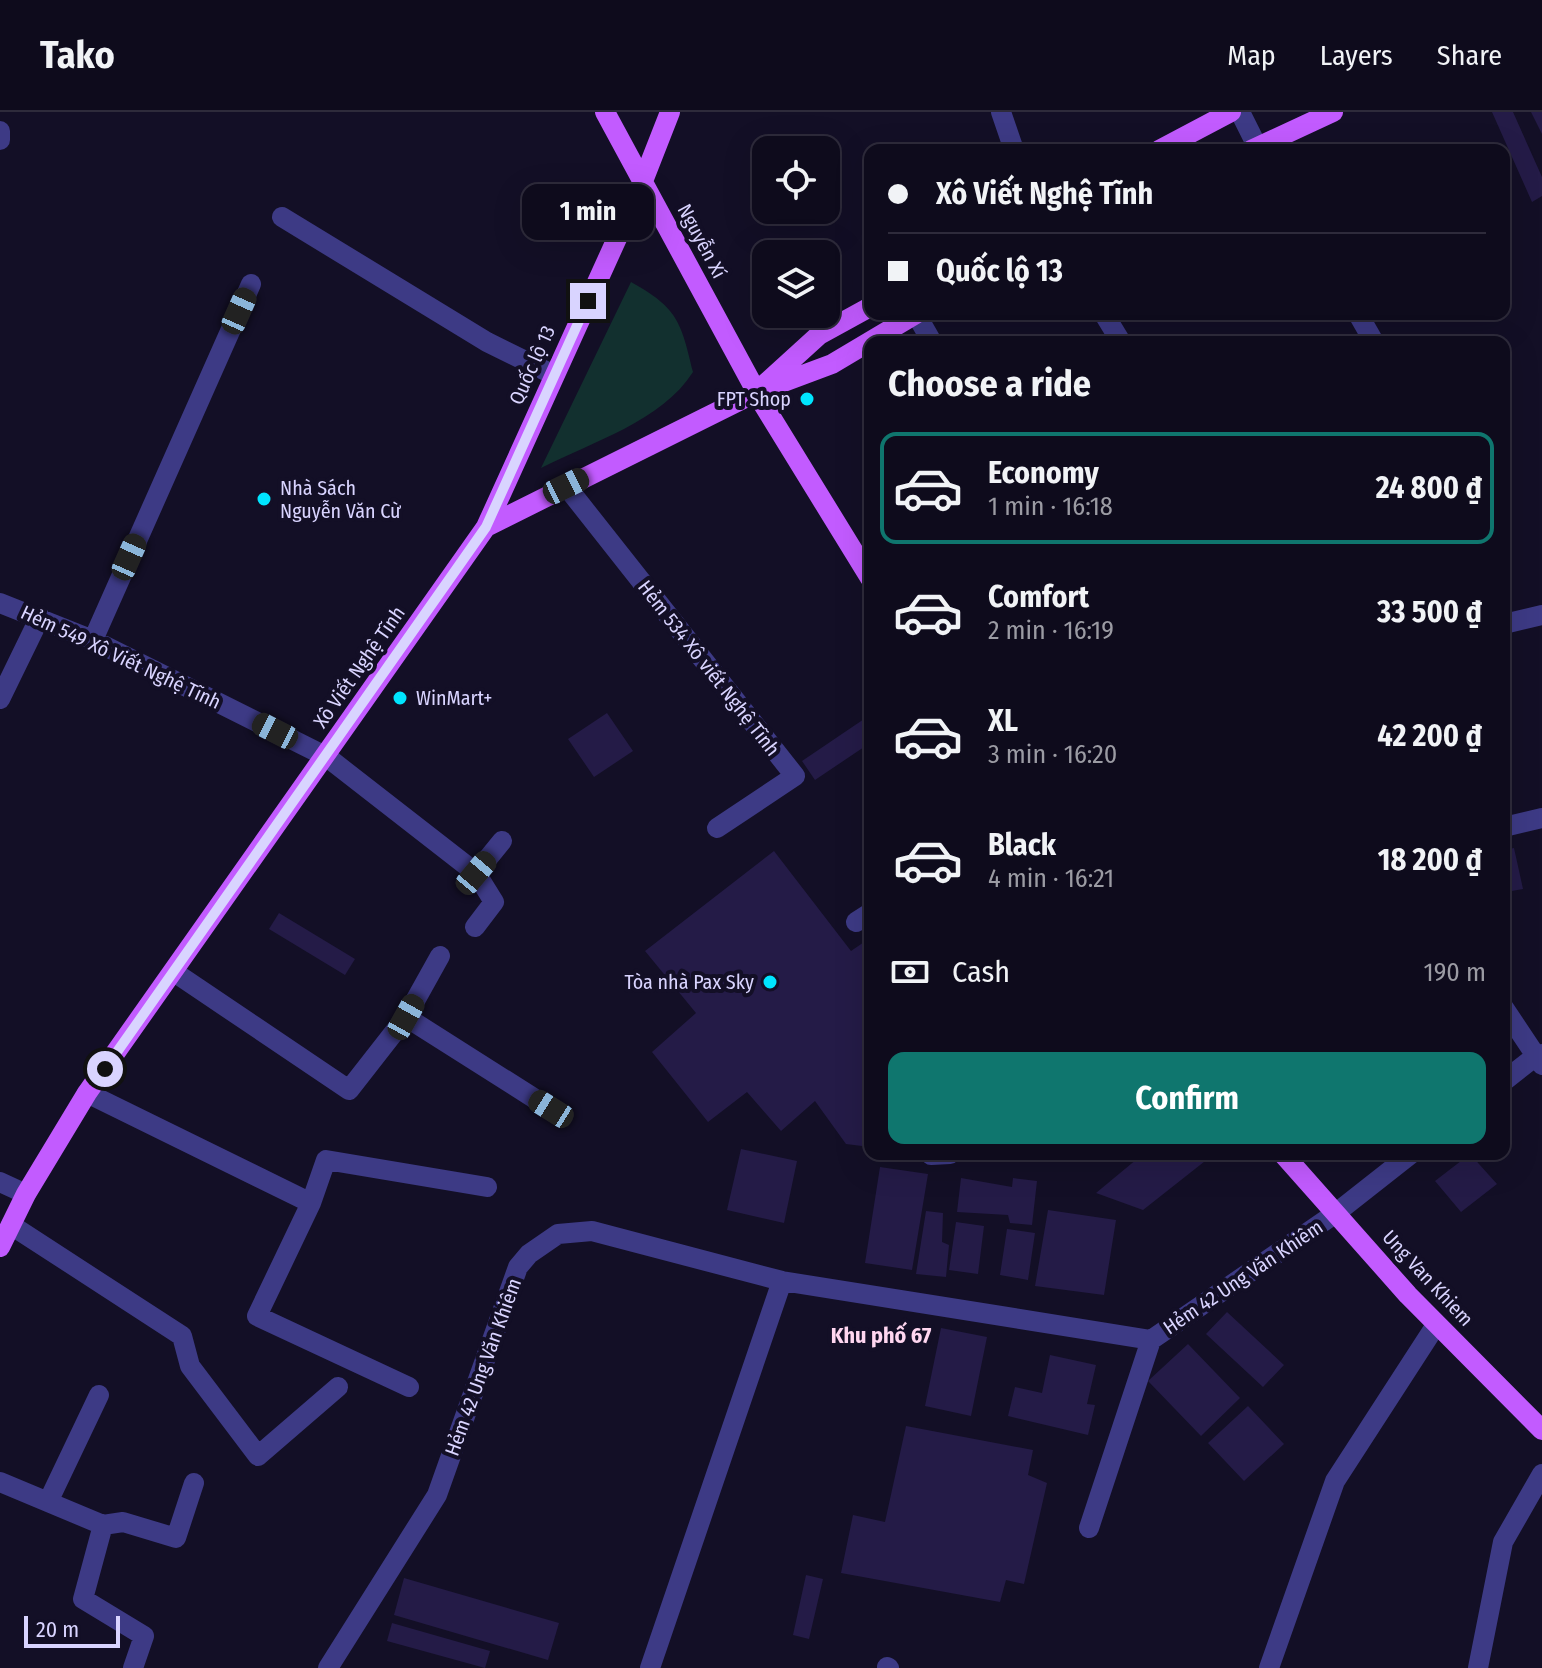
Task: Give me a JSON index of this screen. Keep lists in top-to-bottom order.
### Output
{
  "streets": {
    "main road": [
      "Nguyễn Xí",
      "Quốc lộ 13",
      "Xô Viết Nghệ Tĩnh",
      "Ung Van Khiem"
    ],
    "street": ["Hẻm 549 Xô Viết Nghệ Tĩnh", "Hẻm 534 Xô viết Nghệ Tĩnh", "Hẻm 42 Ung Văn Khiêm"]
  },
  "crossings": [
    ["Nguyễn Xí", "Quốc lộ 13"],
    ["Nguyễn Xí", "Xô Viết Nghệ Tĩnh"],
    ["Quốc lộ 13", "Xô Viết Nghệ Tĩnh"],
    ["Hẻm 549 Xô Viết Nghệ Tĩnh", "Xô Viết Nghệ Tĩnh"],
    ["Xô Viết Nghệ Tĩnh", "Hẻm 534 Xô viết Nghệ Tĩnh"],
    ["Hẻm 42 Ung Văn Khiêm", "Ung Van Khiem"]
  ],
  "districts": ["Khu phố 67"],
  "places": [
    "FPT Shop",
    "Nhà Sách Nguyễn Văn Cừ",
    "WinMart+",
    "Tòa nhà Pax Sky"
  ],
  "scale_bar": "20 m",
  "page": {
    "header": "Tako",
    "nav": ["Map", "Layers", "Share"],
    "banner": ["Xô Viết Nghệ Tĩnh", "Quốc lộ 13"],
    "bubble": "1 min",
    "heading": "Choose a ride",
    "list": [
      {
        "name": "Economy",
        "note": "1 min · 16:18",
        "value": "24 800 ₫"
      },
      {
        "name": "Comfort",
        "note": "2 min · 16:19",
        "value": "33 500 ₫"
      },
      {
        "name": "XL",
        "note": "3 min · 16:20",
        "value": "42 200 ₫"
      },
      {
        "name": "Black",
        "note": "4 min · 16:21",
        "value": "18 200 ₫"
      }
    ],
    "pay": ["Cash", "190 m"],
    "buttons": "Confirm",
    "scale": "20 m"
  }
}
